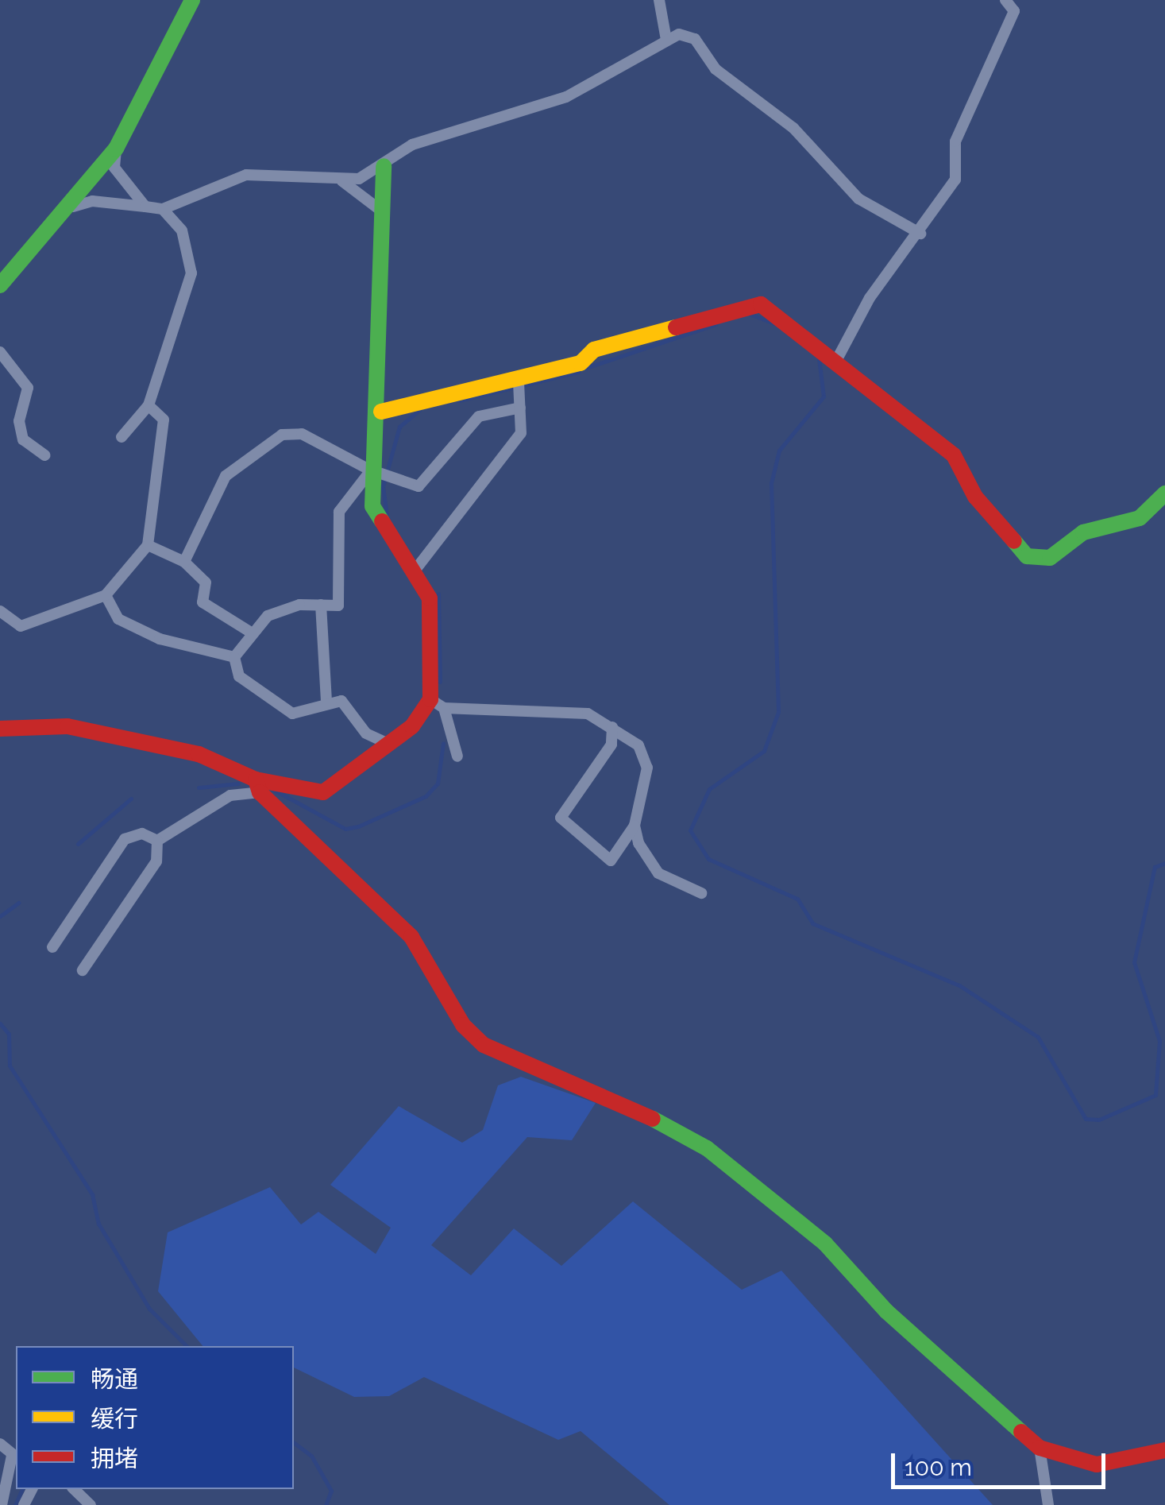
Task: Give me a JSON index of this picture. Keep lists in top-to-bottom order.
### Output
{
  "legend": ["畅通", "缓行", "拥堵"],
  "scale_bar": "100 m"
}
